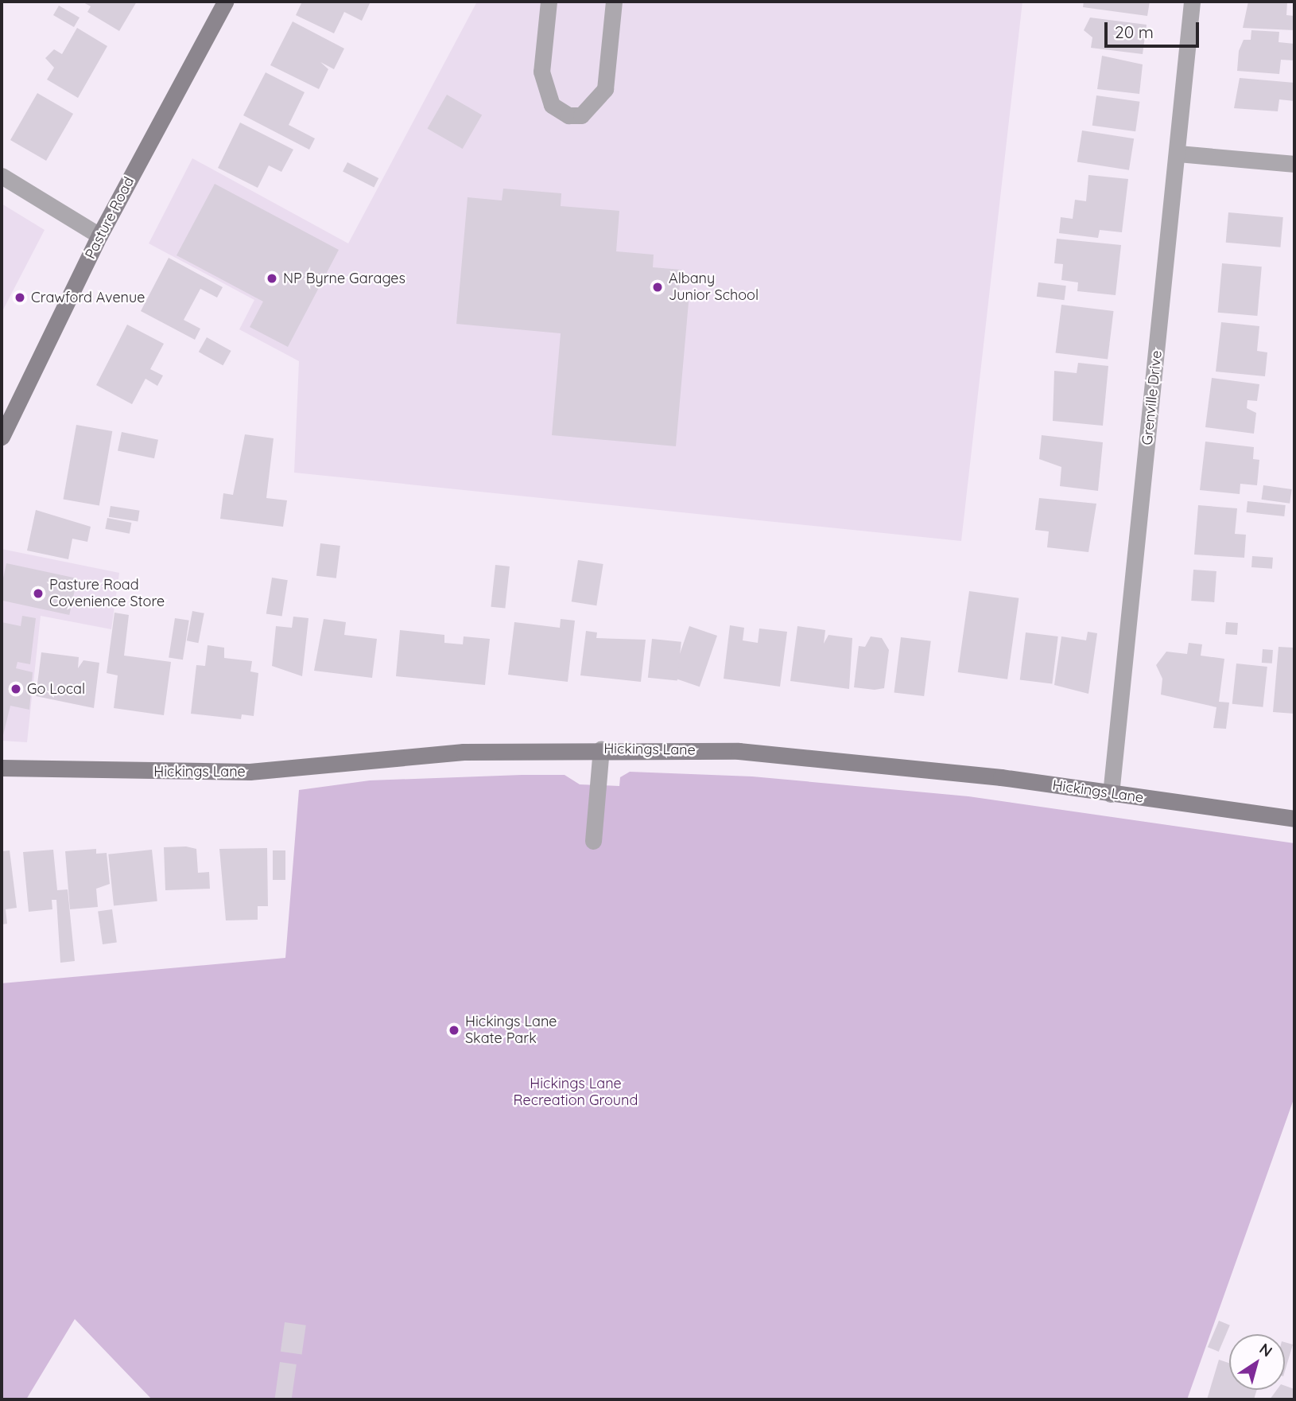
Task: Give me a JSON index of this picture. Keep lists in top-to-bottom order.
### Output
{
  "streets": {
    "main road": ["Pasture Road", "Hickings Lane"],
    "street": ["Grenville Drive"]
  },
  "crossings": [
    ["Grenville Drive", "Hickings Lane"]
  ],
  "parks": ["Hickings Lane Recreation Ground"],
  "places": [
    "NP Byrne Garages",
    "Albany Junior School",
    "Crawford Avenue",
    "Pasture Road Covenience Store",
    "Go Local",
    "Hickings Lane Skate Park"
  ],
  "scale_bar": "20 m",
  "north": "top right"
}
